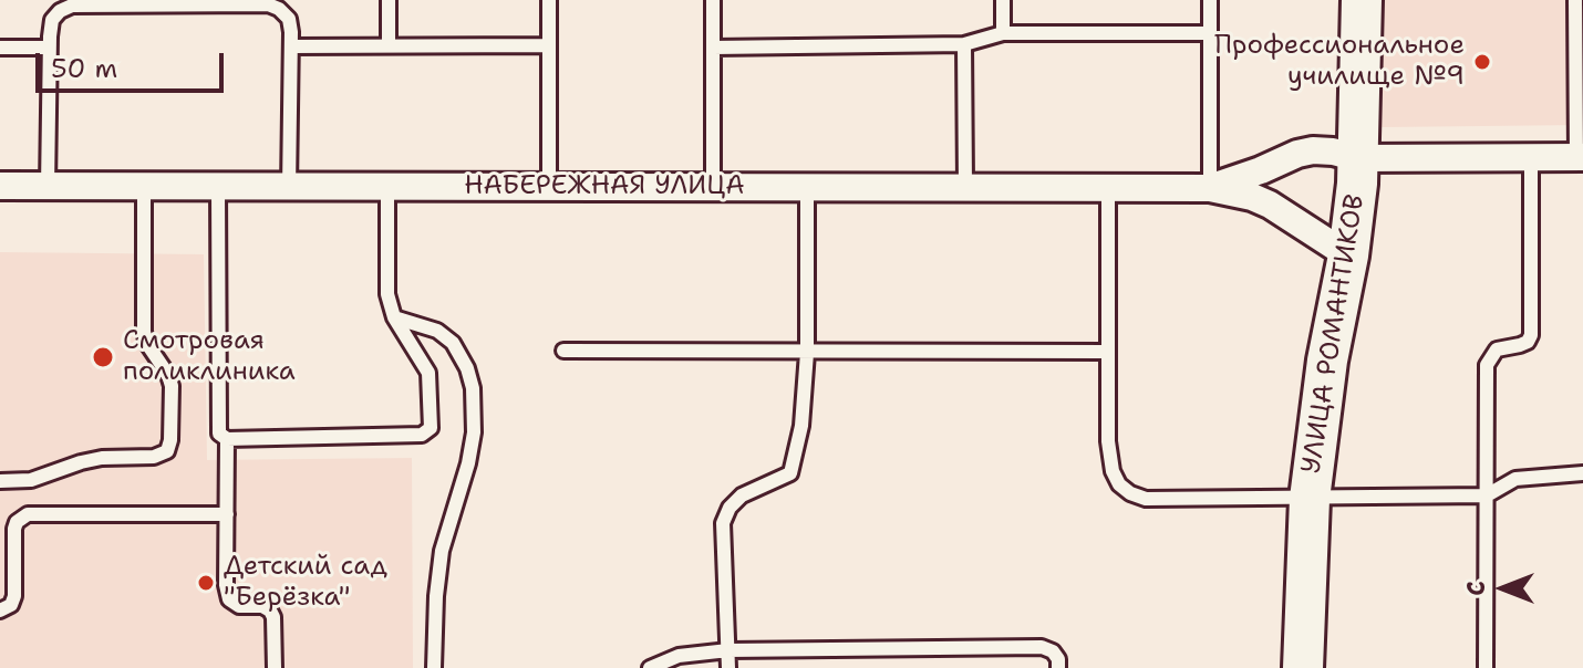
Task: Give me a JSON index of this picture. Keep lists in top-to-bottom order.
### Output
{
  "streets": {
    "street": ["НАБЕРЕЖНАЯ УЛИЦА", "УЛИЦА РОМАНТИКОВ"]
  },
  "crossings": [
    ["НАБЕРЕЖНАЯ УЛИЦА", "УЛИЦА РОМАНТИКОВ"]
  ],
  "places": ["Профессиональное училище №9", "Смотровая поликлиника", "Детский сад \"Берёзка\""],
  "scale_bar": "50 m",
  "north": "left"
}
